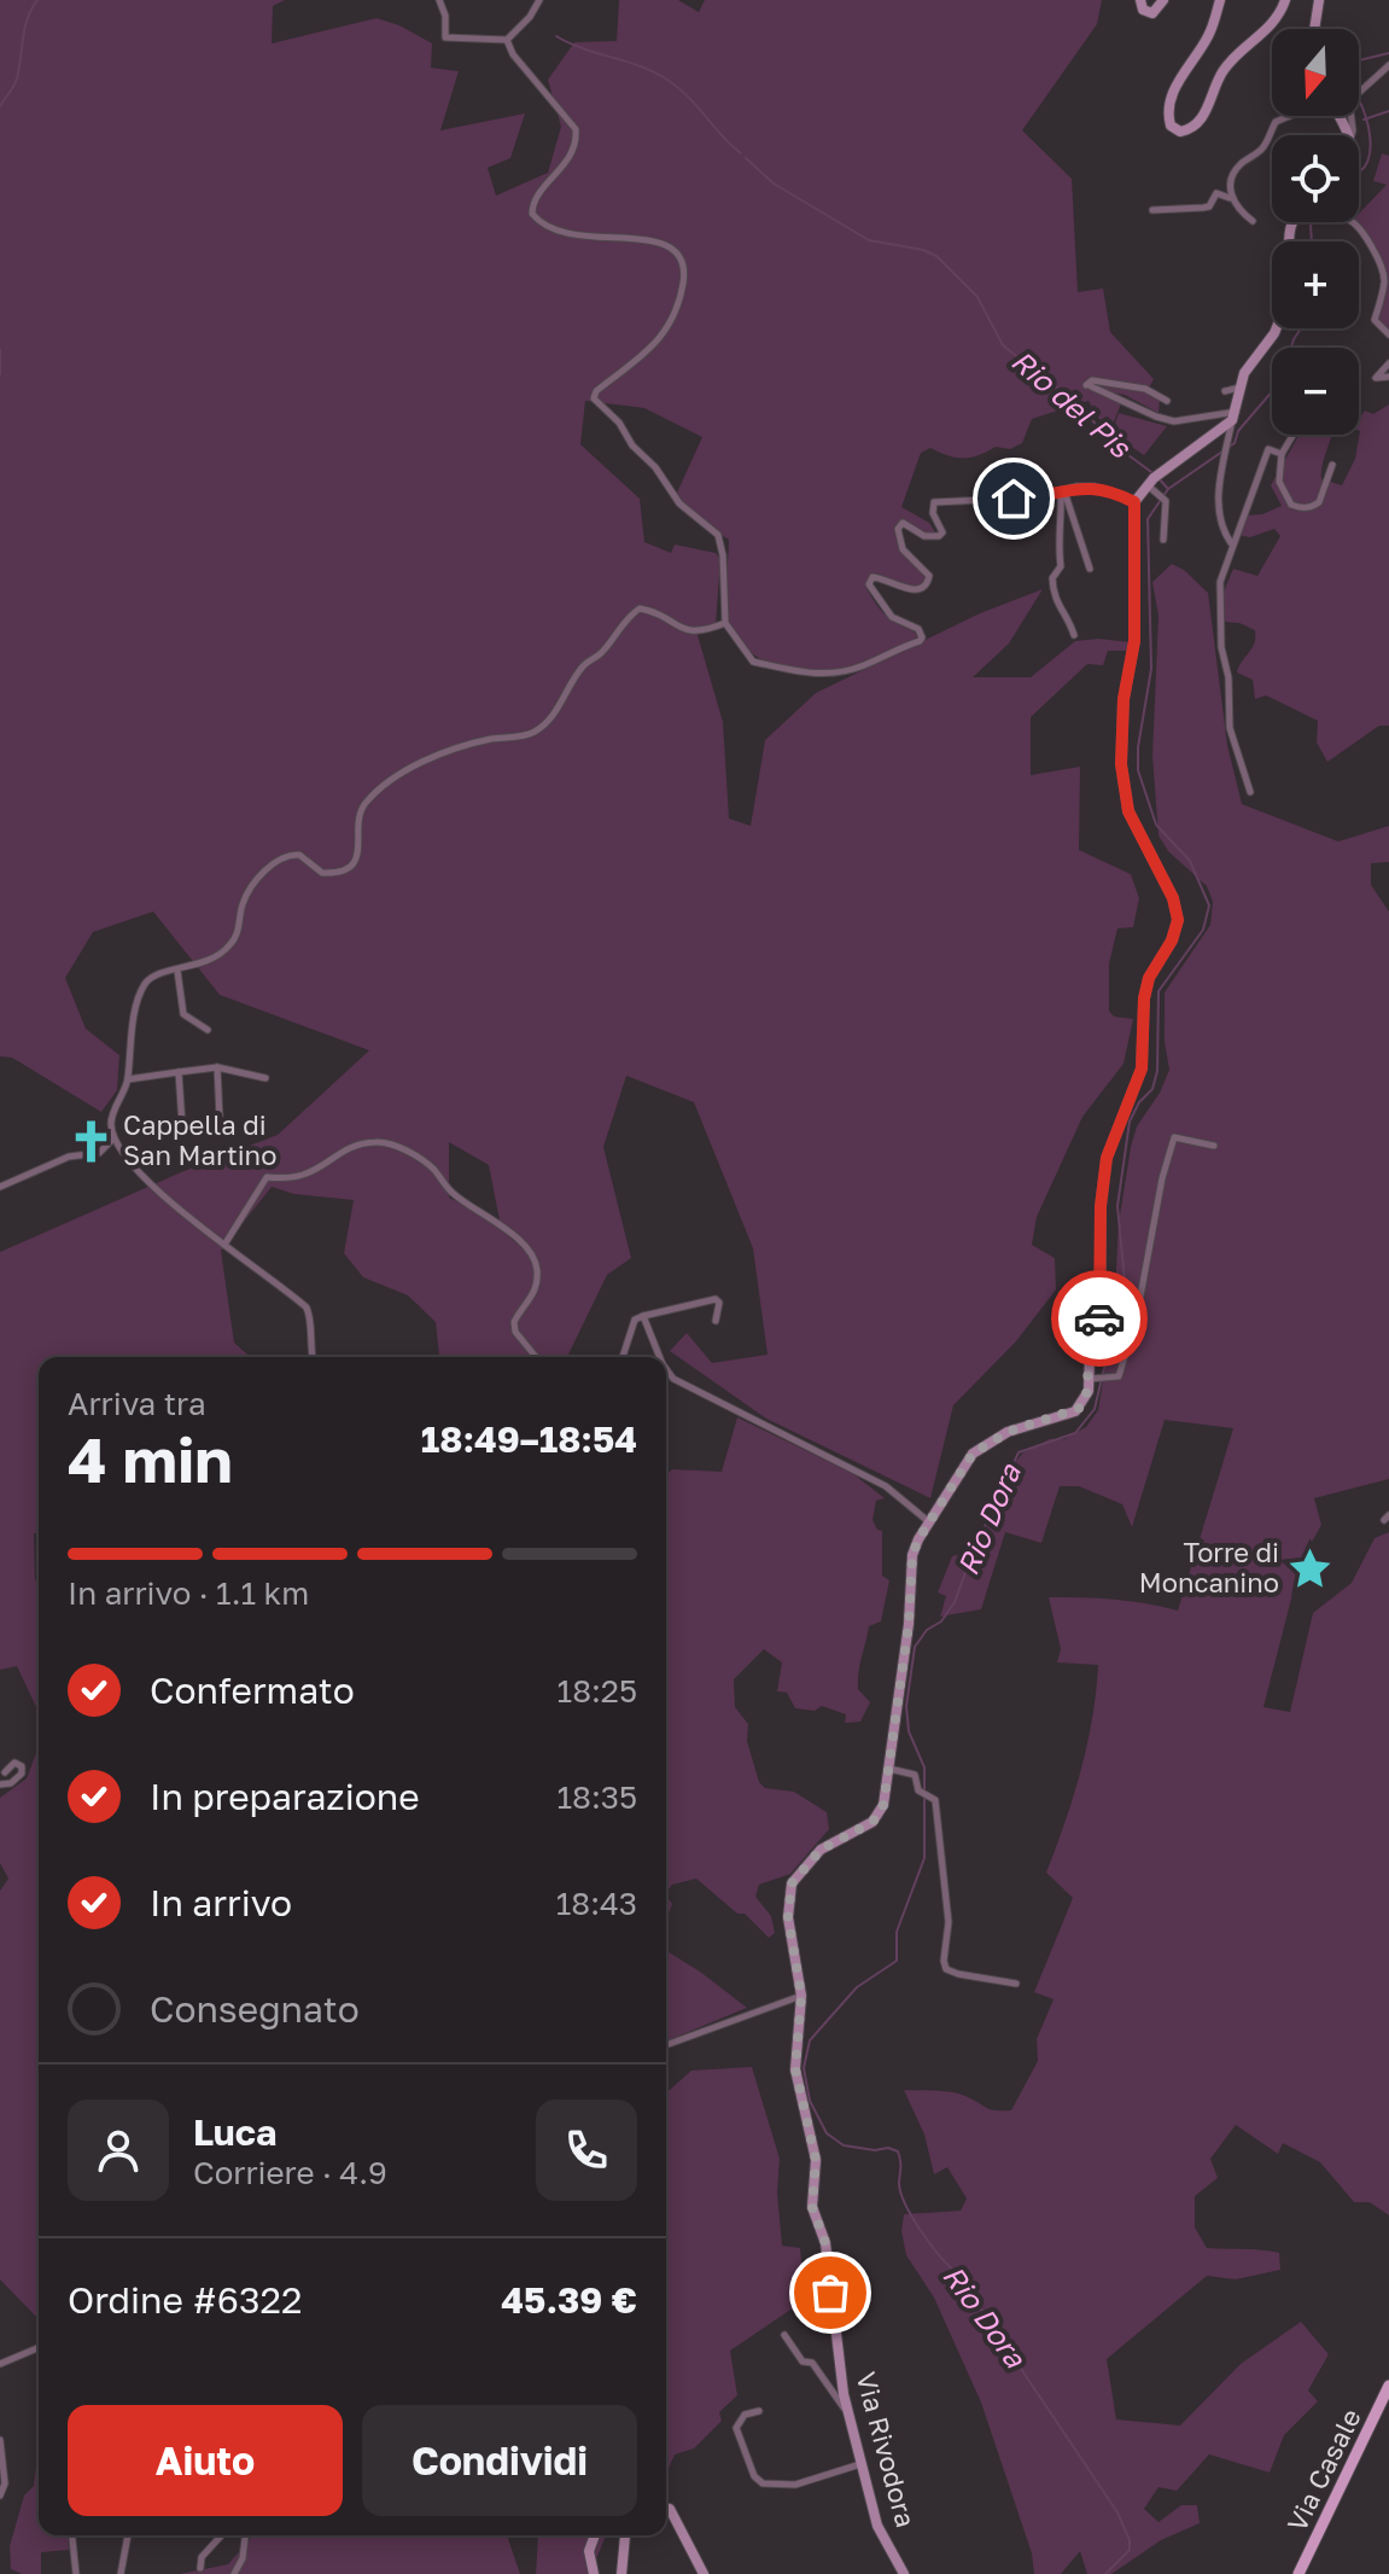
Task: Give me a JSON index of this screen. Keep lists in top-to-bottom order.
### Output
{
  "streets": {
    "main road": ["Via Casale"],
    "street": ["Via Rivodora"]
  },
  "water": ["Rio del Pis", "Rio Dora"],
  "places": {
    "church": ["Cappella di San Martino"],
    "place": ["Torre di Moncanino"]
  },
  "north": "bottom",
  "page": {
    "map_buttons": ["+", "−"],
    "heading": ["4 min", "Arriva tra", "18:49–18:54"],
    "panel": [
      "Luca",
      "Corriere · 4.9",
      "Ordine #6322",
      "45.39 €"
    ],
    "bar": "In arrivo · 1.1 km",
    "list": [
      ["Confermato", "18:25"],
      ["In preparazione", "18:35"],
      ["In arrivo", "18:43"],
      "Consegnato"
    ],
    "buttons": ["Aiuto", "Condividi"]
  }
}
